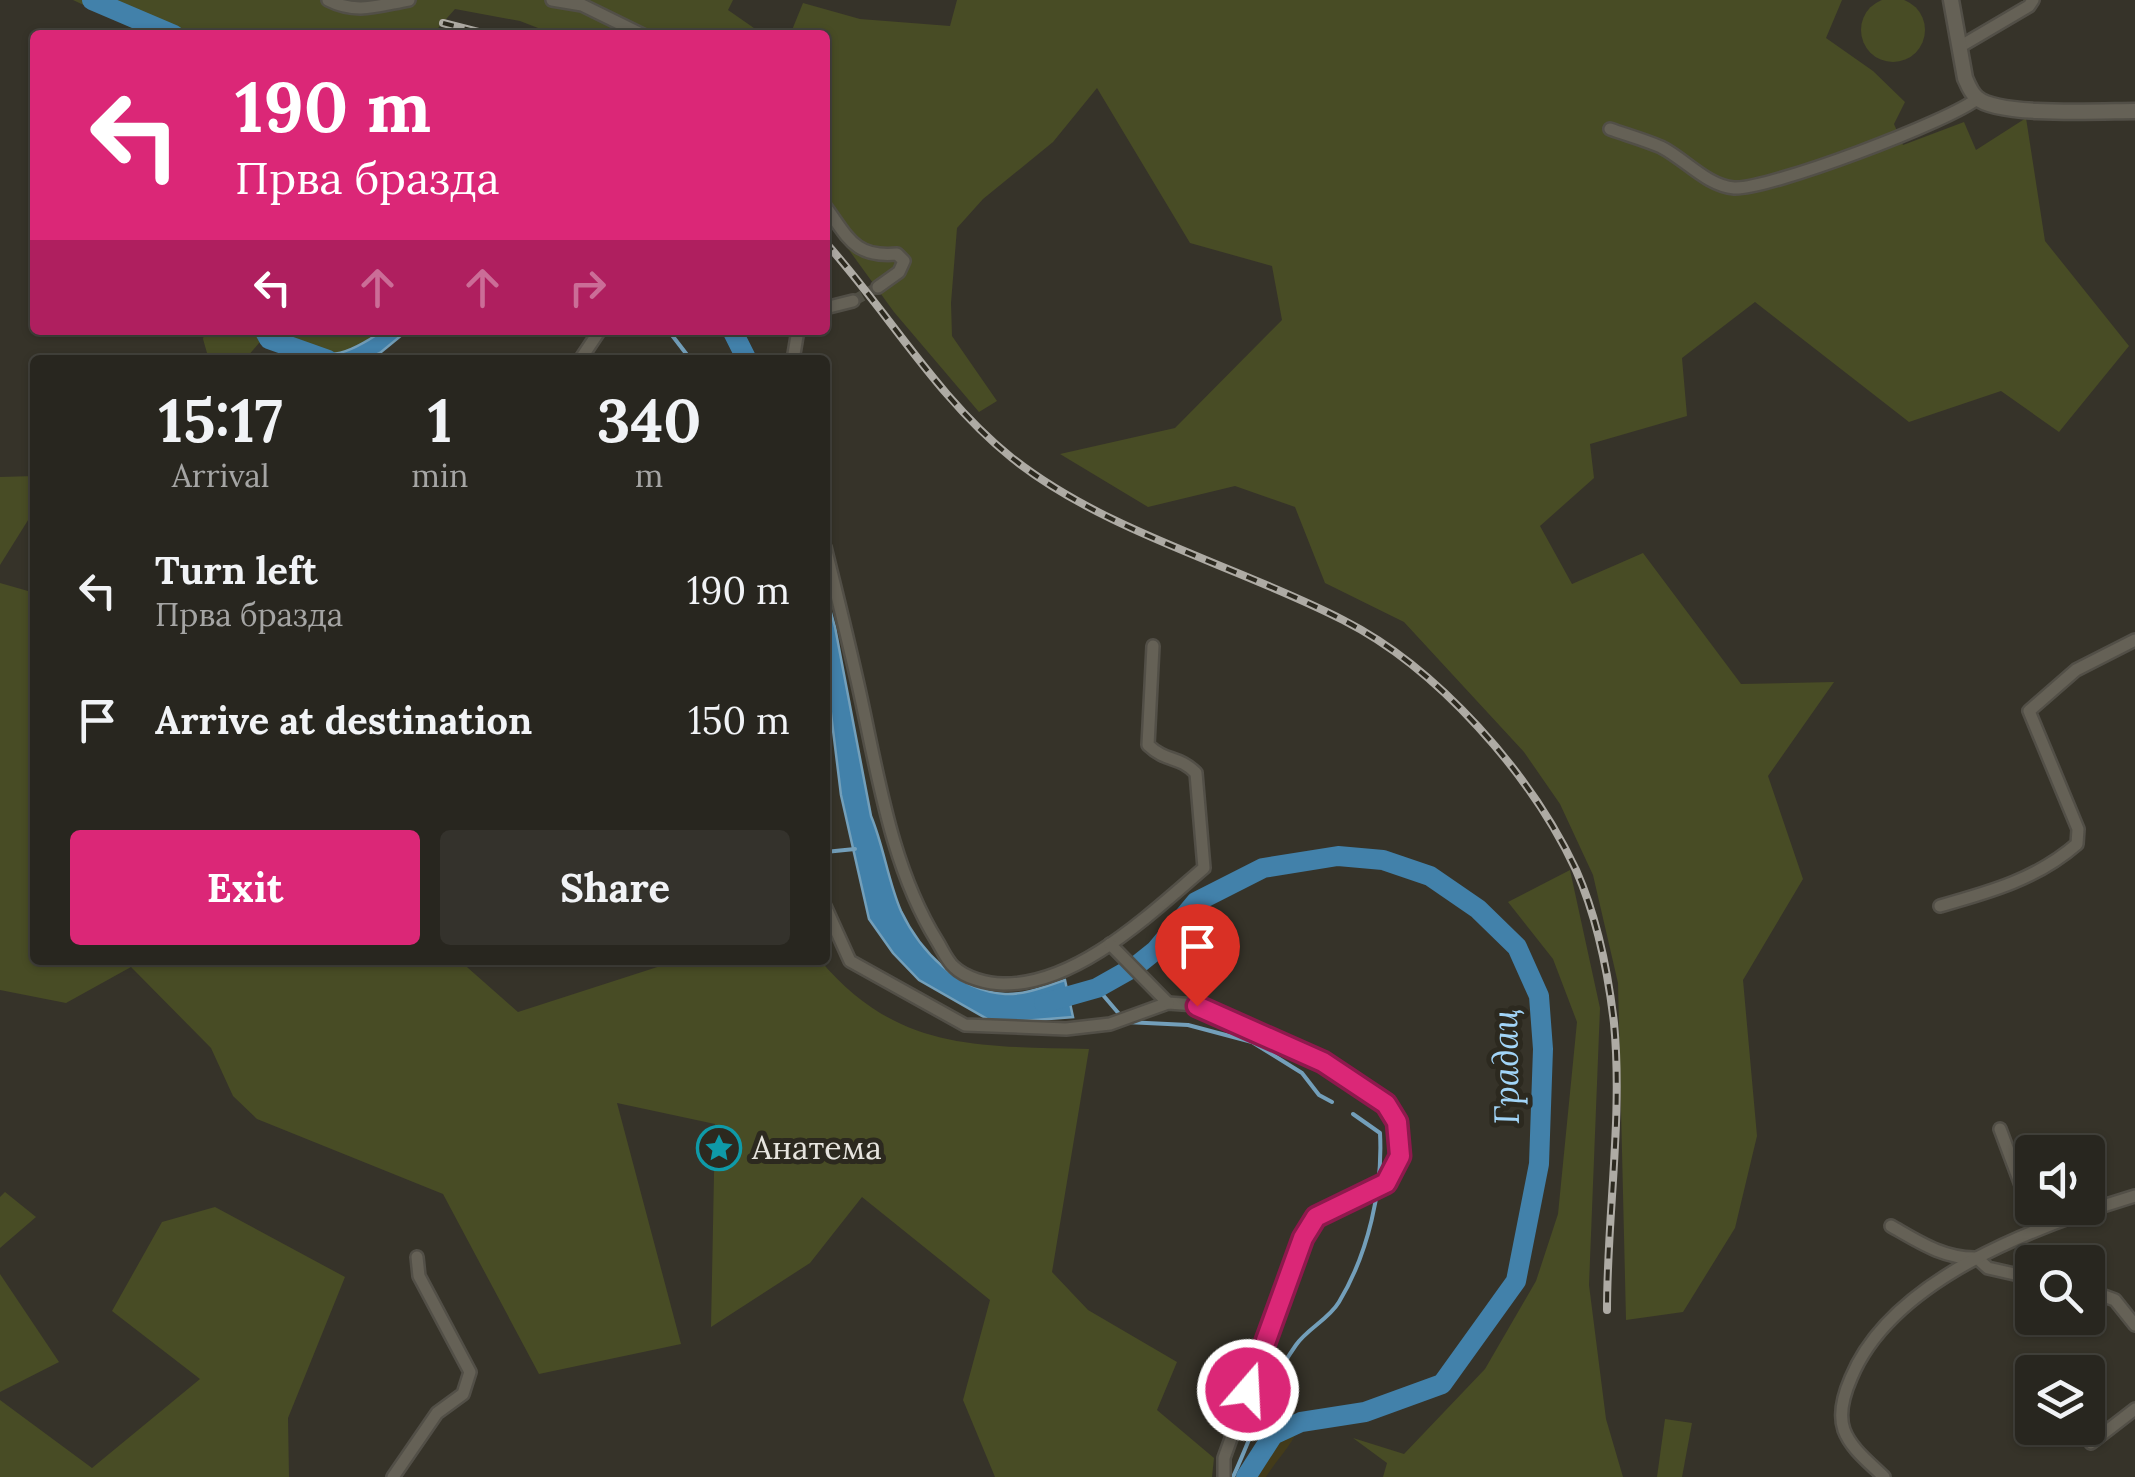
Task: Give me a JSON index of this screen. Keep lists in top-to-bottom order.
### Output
{
  "water": ["Градац"],
  "places": {
    "place": ["Анатема"]
  },
  "page": {
    "turn": ["190 m", "Прва бразда"],
    "eta": [
      "15:17",
      "Arrival",
      "1",
      "min",
      "340",
      "m"
    ],
    "list": [
      {
        "name": "Turn left",
        "note": "Прва бразда",
        "value": "190 m"
      },
      {
        "name": "Arrive at destination",
        "value": "150 m"
      }
    ],
    "buttons": ["Exit", "Share"]
  }
}
